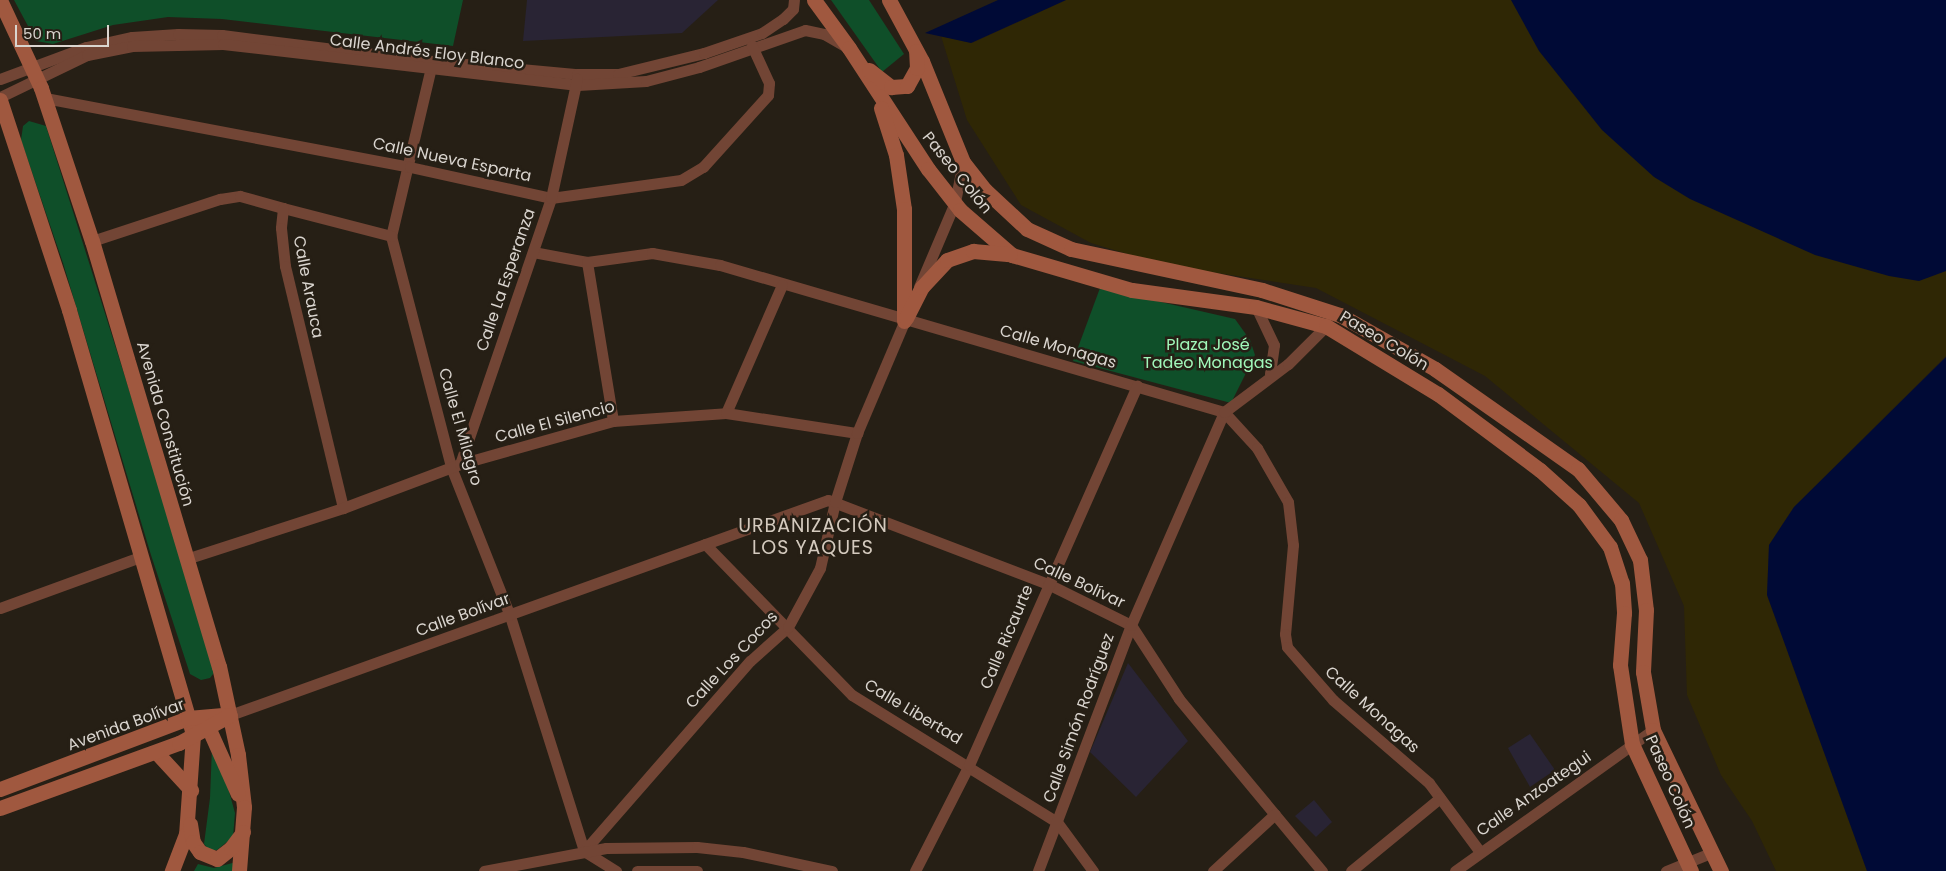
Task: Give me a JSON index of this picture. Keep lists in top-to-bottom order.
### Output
{
  "streets": {
    "street": [
      "Calle Andrés Eloy Blanco",
      "Calle Nueva Esparta",
      "Paseo Colón",
      "Calle La Esperanza",
      "Calle Arauca",
      "Calle Monagas",
      "Calle El Silencio",
      "Avenida Constitución",
      "Calle El Milagro",
      "Calle Bolívar",
      "Calle Ricaurte",
      "Calle Los Cocos",
      "Calle Libertad",
      "Calle Simón Rodríguez",
      "Avenida Bolívar",
      "Calle Anzoategui"
    ]
  },
  "crossings": [
    ["Calle Andrés Eloy Blanco", "Calle Nueva Esparta"],
    ["Calle Andrés Eloy Blanco", "Paseo Colón"],
    ["Calle Andrés Eloy Blanco", "Calle La Esperanza"],
    ["Calle Andrés Eloy Blanco", "Avenida Constitución"],
    ["Calle Nueva Esparta", "Calle La Esperanza"],
    ["Calle Nueva Esparta", "Avenida Constitución"],
    ["Paseo Colón", "Calle Los Cocos"],
    ["Paseo Colón", "Calle Anzoategui"],
    ["Calle La Esperanza", "Calle Monagas"],
    ["Calle La Esperanza", "Calle El Silencio"],
    ["Calle La Esperanza", "Calle El Milagro"],
    ["Calle Arauca", "Calle El Silencio"],
    ["Calle Monagas", "Calle Ricaurte"],
    ["Calle Monagas", "Calle Los Cocos"],
    ["Calle Monagas", "Calle Simón Rodríguez"],
    ["Calle Monagas", "Calle Anzoategui"],
    ["Calle El Silencio", "Avenida Constitución"],
    ["Calle El Silencio", "Calle El Milagro"],
    ["Calle El Silencio", "Calle Los Cocos"],
    ["Avenida Constitución", "Calle Bolívar"],
    ["Avenida Constitución", "Avenida Bolívar"],
    ["Calle El Milagro", "Calle Bolívar"],
    ["Calle El Milagro", "Calle Los Cocos"],
    ["Calle Bolívar", "Calle Ricaurte"],
    ["Calle Bolívar", "Calle Los Cocos"],
    ["Calle Bolívar", "Calle Libertad"],
    ["Calle Bolívar", "Calle Simón Rodríguez"],
    ["Calle Bolívar", "Avenida Bolívar"],
    ["Calle Ricaurte", "Calle Libertad"],
    ["Calle Los Cocos", "Calle Libertad"],
    ["Calle Libertad", "Calle Simón Rodríguez"]
  ],
  "districts": ["URBANIZACIÓN LOS YAQUES"],
  "parks": ["Plaza José Tadeo Monagas"],
  "scale_bar": "50 m"
}
